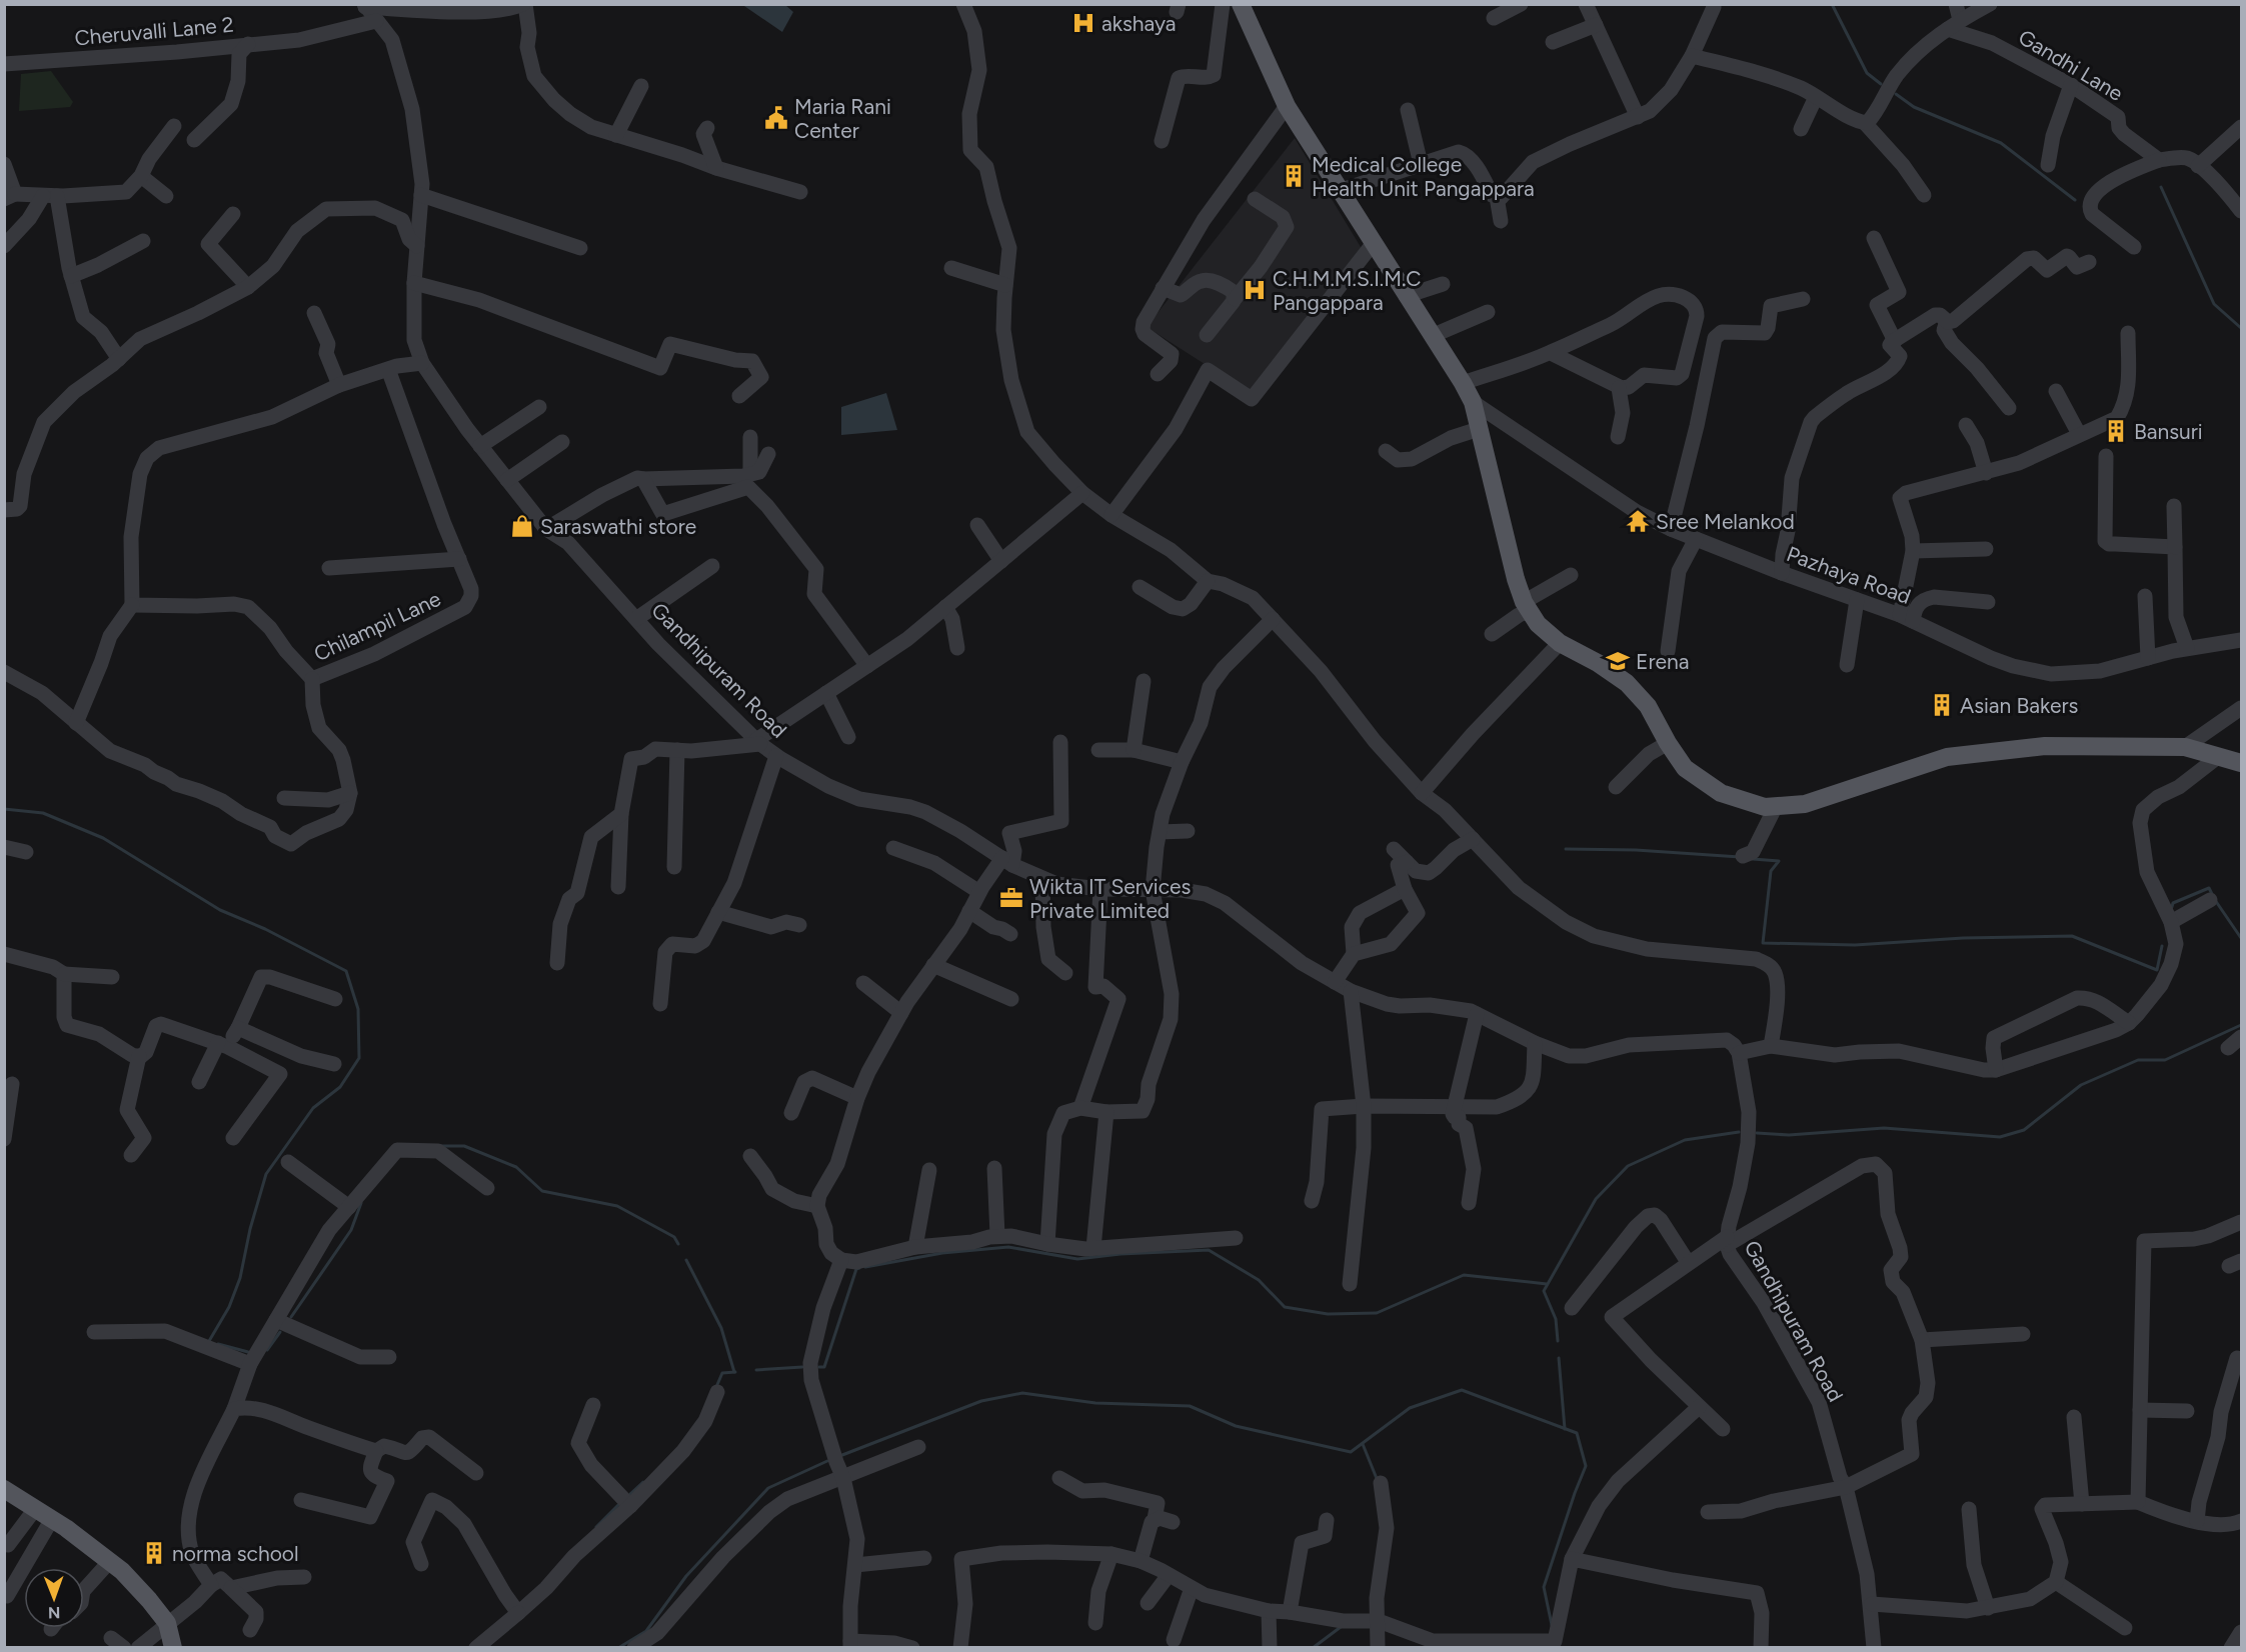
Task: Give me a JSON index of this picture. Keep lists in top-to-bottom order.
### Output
{
  "streets": {
    "street": [
      "Cheruvalli Lane 2",
      "Gandhi Lane",
      "Pazhaya Road",
      "Chilampil Lane",
      "Gandhipuram Road"
    ]
  },
  "crossings": [
    ["Cheruvalli Lane 2", "Gandhipuram Road"]
  ],
  "places": {
    "hospital": ["akshaya", "C.H.M.M.S.I.M.C Pangappara"],
    "public building": ["Maria Rani Center"],
    "building": [
      "Medical College Health Unit Pangappara",
      "Bansuri",
      "Asian Bakers",
      "norma school"
    ],
    "temple": ["Sree Melankod"],
    "shop": ["Saraswathi store"],
    "school or university": ["Erena"],
    "office": ["Wikta IT Services Private Limited"]
  },
  "north": "bottom"
}
